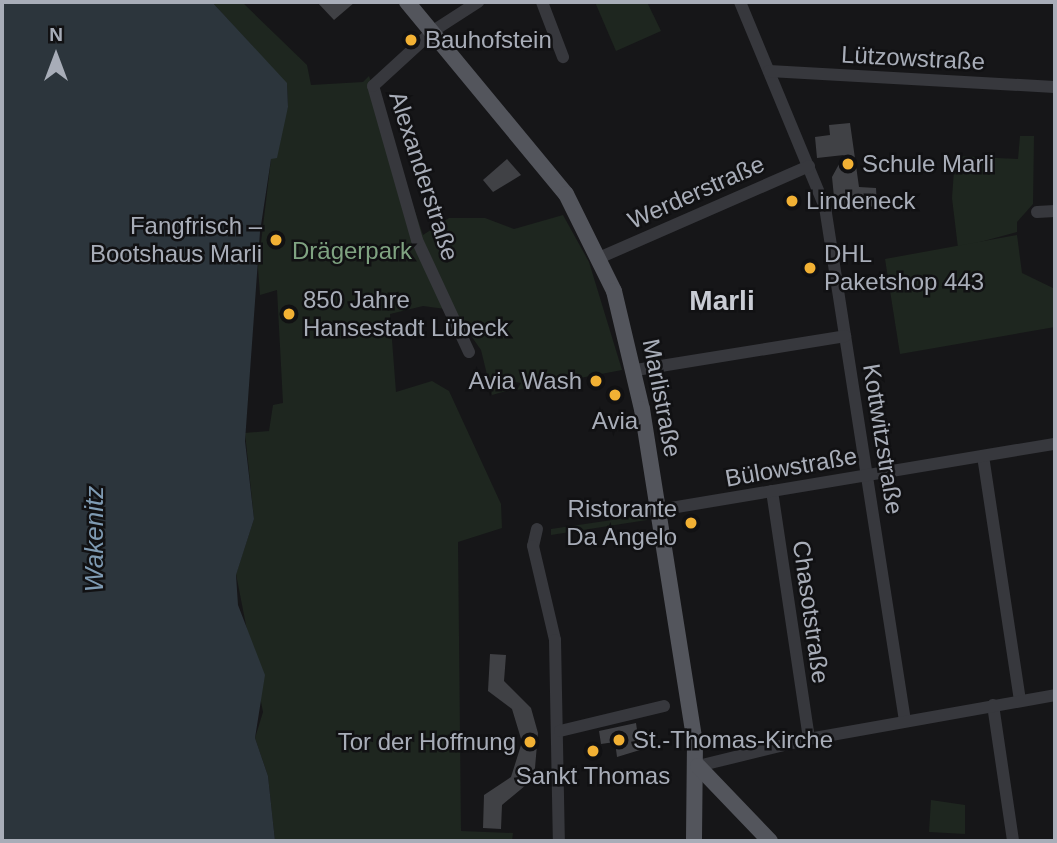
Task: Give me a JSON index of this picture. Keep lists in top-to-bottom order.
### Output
{
  "streets": {
    "main road": ["Marlistraße"],
    "street": [
      "Lützowstraße",
      "Alexanderstraße",
      "Werderstraße",
      "Kottwitzstraße",
      "Bülowstraße",
      "Chasotstraße"
    ]
  },
  "crossings": [
    ["Lützowstraße", "Kottwitzstraße"],
    ["Alexanderstraße", "Marlistraße"],
    ["Werderstraße", "Marlistraße"],
    ["Werderstraße", "Kottwitzstraße"],
    ["Marlistraße", "Bülowstraße"],
    ["Kottwitzstraße", "Bülowstraße"],
    ["Bülowstraße", "Chasotstraße"]
  ],
  "districts": ["Marli"],
  "water": ["Wakenitz"],
  "parks": ["Drägerpark"],
  "places": [
    "Bauhofstein",
    "Schule Marli",
    "Lindeneck",
    "Fangfrisch – Bootshaus Marli",
    "DHL Paketshop 443",
    "850 Jahre Hansestadt Lübeck",
    "Avia Wash",
    "Avia",
    "Ristorante Da Angelo",
    "St.-Thomas-Kirche",
    "Tor der Hoffnung",
    "Sankt Thomas"
  ],
  "north": "top"
}
